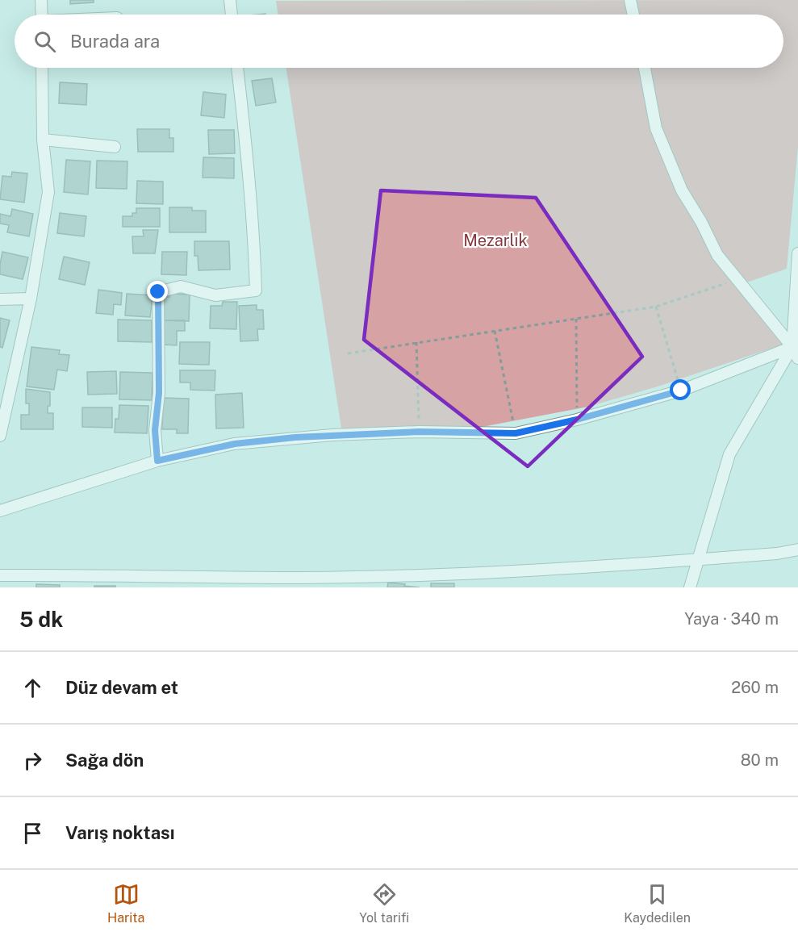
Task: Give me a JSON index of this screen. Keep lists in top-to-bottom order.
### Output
{
  "parks": ["Mezarlık"],
  "page": {
    "search": "Burada ara",
    "heading": ["5 dk", "Yaya · 340 m"],
    "list": [
      ["Düz devam et", "260 m"],
      ["Sağa dön", "80 m"],
      "Varış noktası"
    ],
    "nav": ["Harita", "Yol tarifi", "Kaydedilen"]
  }
}
